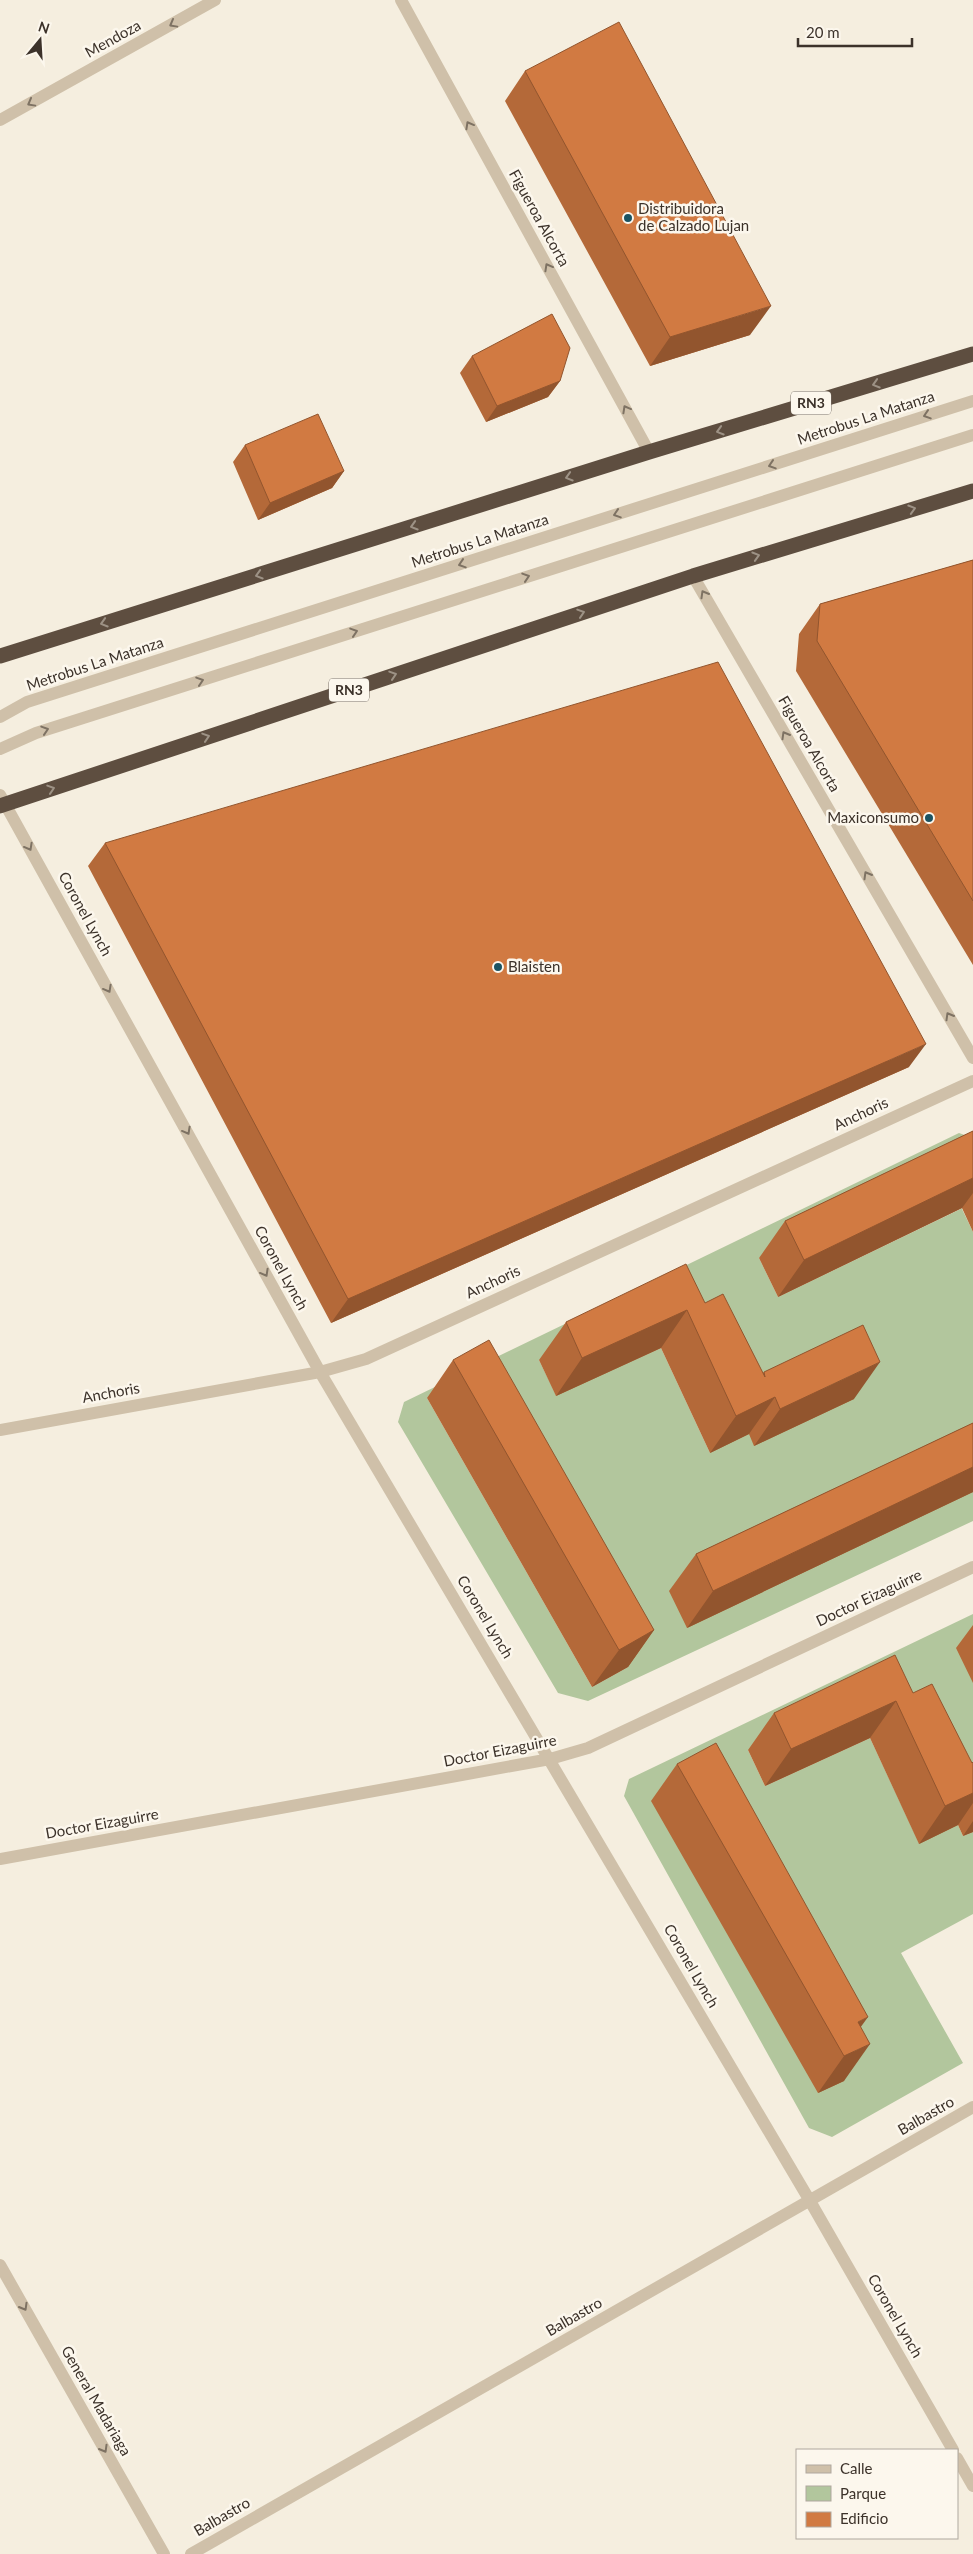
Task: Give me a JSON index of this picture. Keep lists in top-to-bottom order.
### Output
{
  "streets": {
    "highway": ["RN3"],
    "street": [
      "Mendoza",
      "Figueroa Alcorta",
      "Metrobus La Matanza",
      "Coronel Lynch",
      "Anchoris",
      "Doctor Eizaguirre",
      "Balbastro",
      "General Madariaga"
    ]
  },
  "crossings": [
    ["Figueroa Alcorta", "RN3"],
    ["RN3", "Coronel Lynch"],
    ["Coronel Lynch", "Anchoris"],
    ["Coronel Lynch", "Doctor Eizaguirre"],
    ["Coronel Lynch", "Balbastro"]
  ],
  "one_way": ["Mendoza", "Figueroa Alcorta", "General Madariaga"],
  "places": ["Distribuidora de Calzado Lujan", "Maxiconsumo", "Blaisten"],
  "legend": ["Calle", "Parque", "Edificio"],
  "scale_bar": "20 m",
  "north": "top"
}
